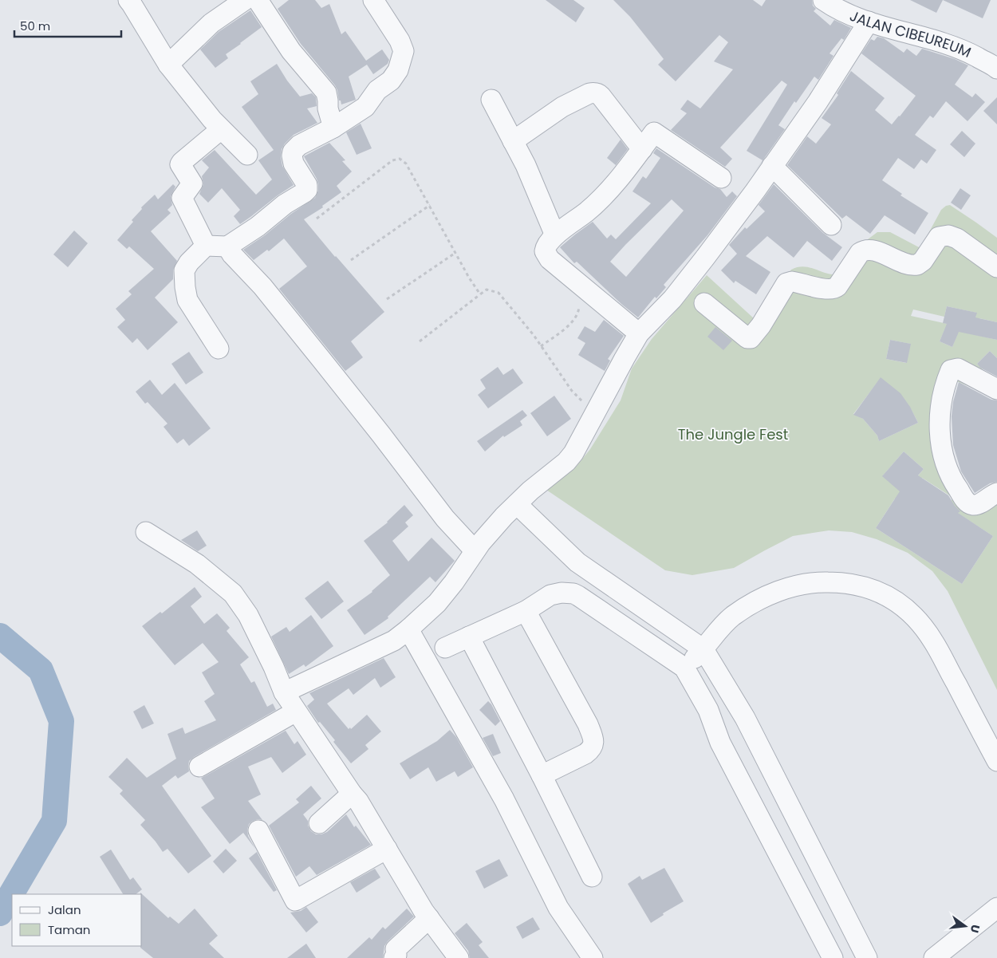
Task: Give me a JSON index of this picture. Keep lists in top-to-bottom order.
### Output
{
  "streets": {
    "street": ["JALAN CIBEUREUM"]
  },
  "parks": ["The Jungle Fest"],
  "legend": ["Jalan", "Taman"],
  "scale_bar": "50 m",
  "north": "right"
}
